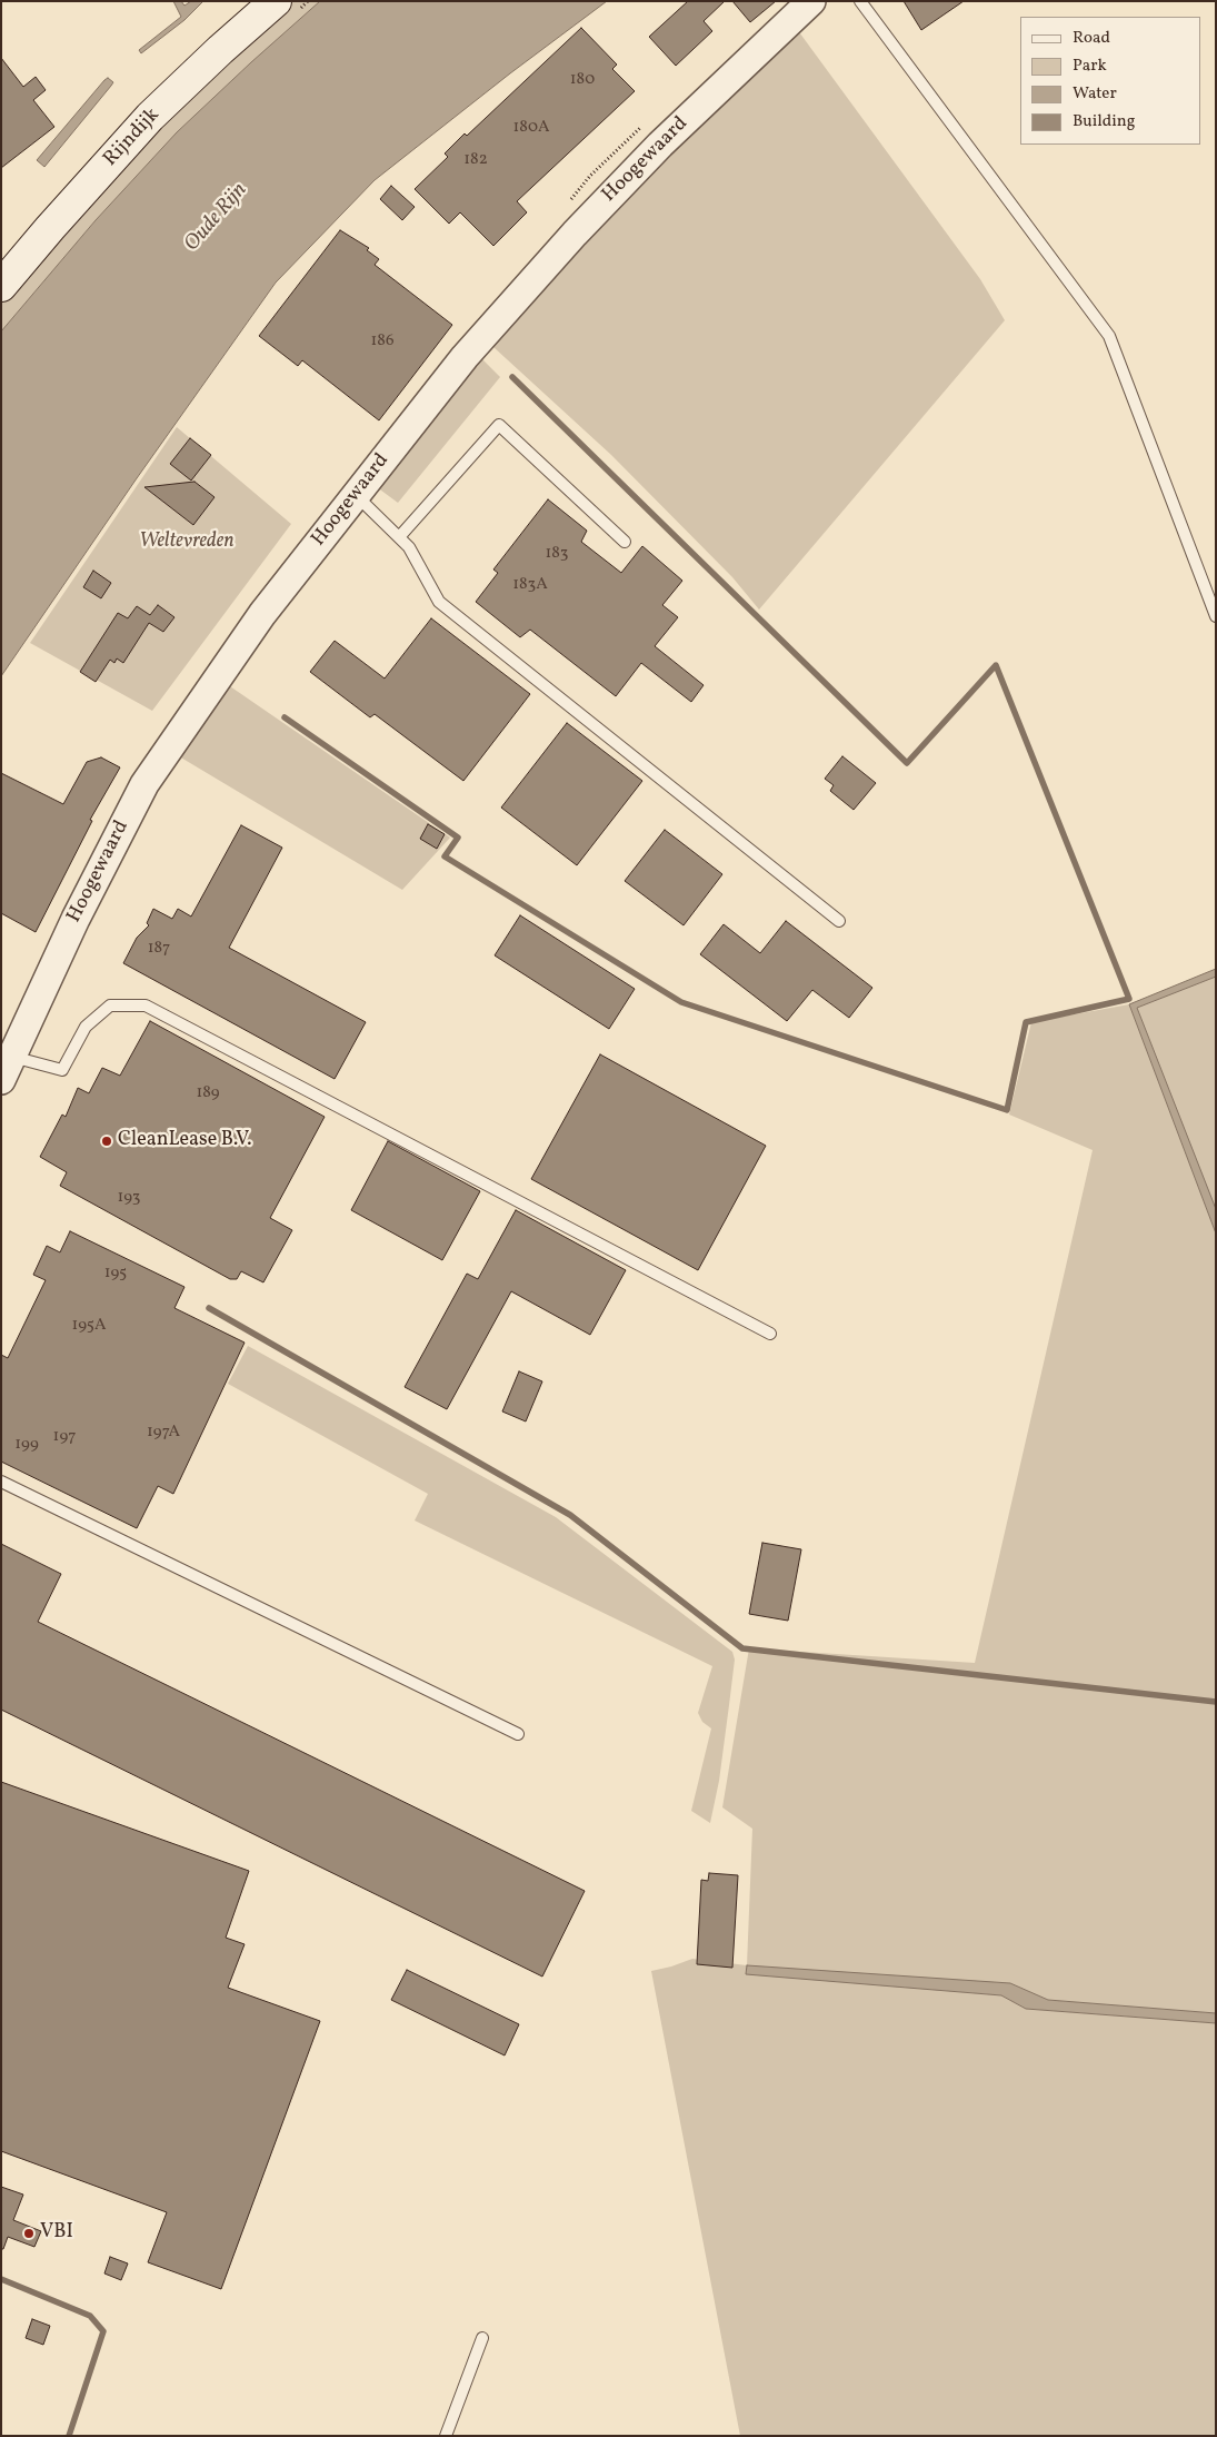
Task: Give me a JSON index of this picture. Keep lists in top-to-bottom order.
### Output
{
  "streets": {
    "main road": ["Rijndijk"],
    "street": ["Hoogewaard"]
  },
  "water": ["Oude Rijn"],
  "parks": ["Weltevreden"],
  "places": ["CleanLease B.V.", "VBI"],
  "house_numbers": [
    "180",
    "180A",
    "182",
    "186",
    "183",
    "183A",
    "187",
    "189",
    "193",
    "195",
    "195A",
    "197A",
    "197",
    "199"
  ],
  "legend": [
    "Road",
    "Park",
    "Water",
    "Building"
  ]
}
